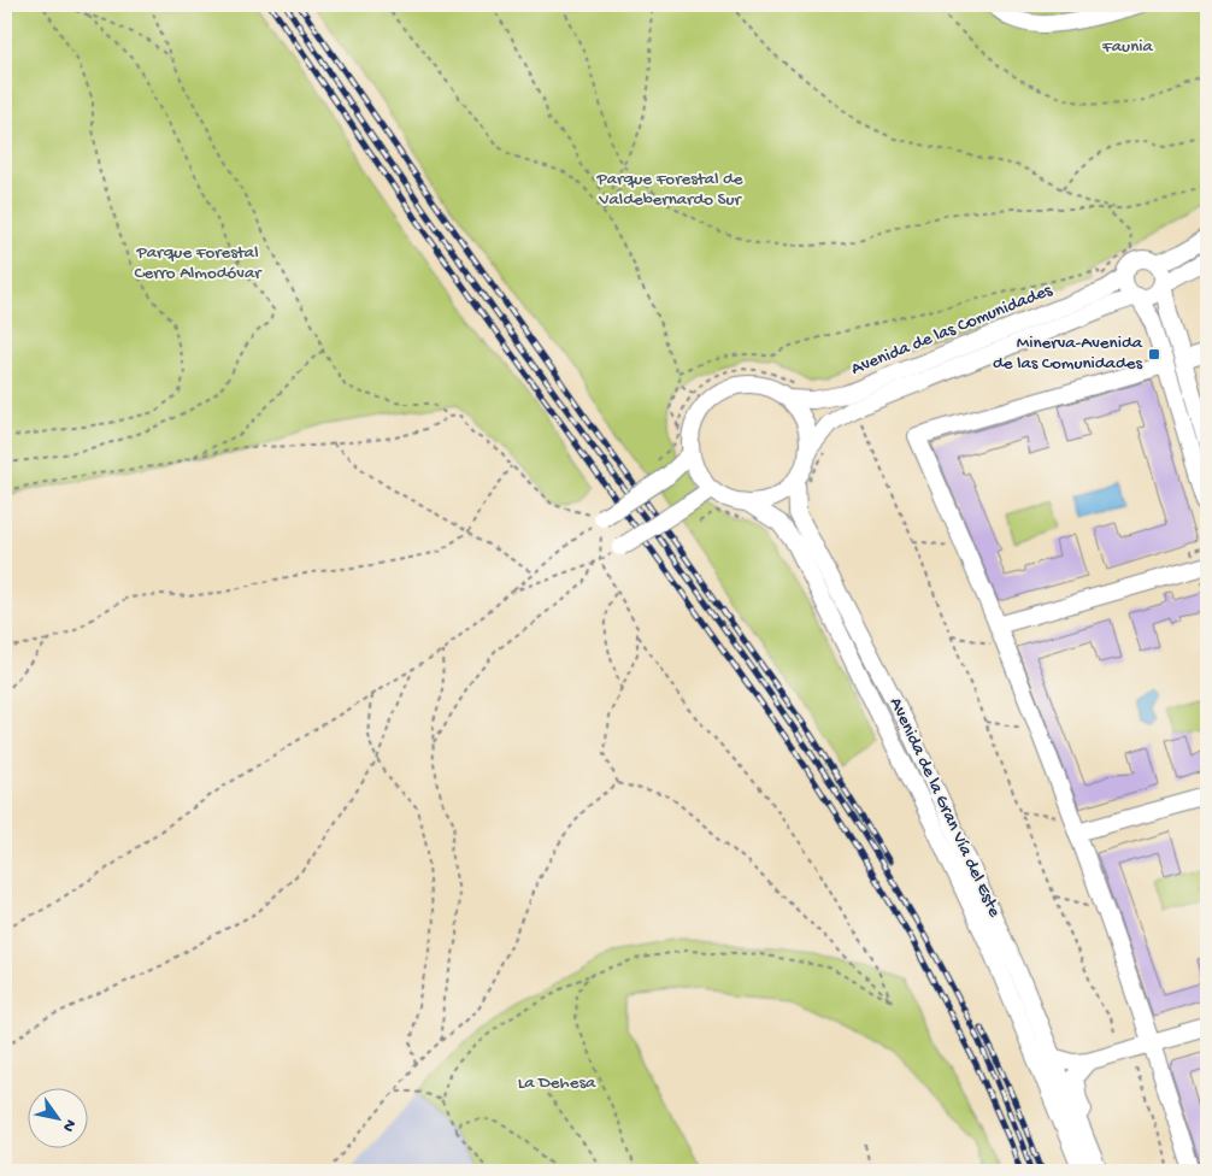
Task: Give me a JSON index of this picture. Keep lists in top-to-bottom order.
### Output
{
  "streets": {
    "street": ["Avenida de las Comunidades", "Avenida de la Gran Vía del Este"]
  },
  "crossings": [
    ["Avenida de las Comunidades", "Avenida de la Gran Vía del Este"]
  ],
  "parks": [
    "Faunia",
    "Parque Forestal de Valdebernardo Sur",
    "Parque Forestal Cerro Almodóvar",
    "La Dehesa"
  ],
  "places": {
    "transit": ["Minerva-Avenida de las Comunidades"]
  },
  "north": "bottom right"
}
